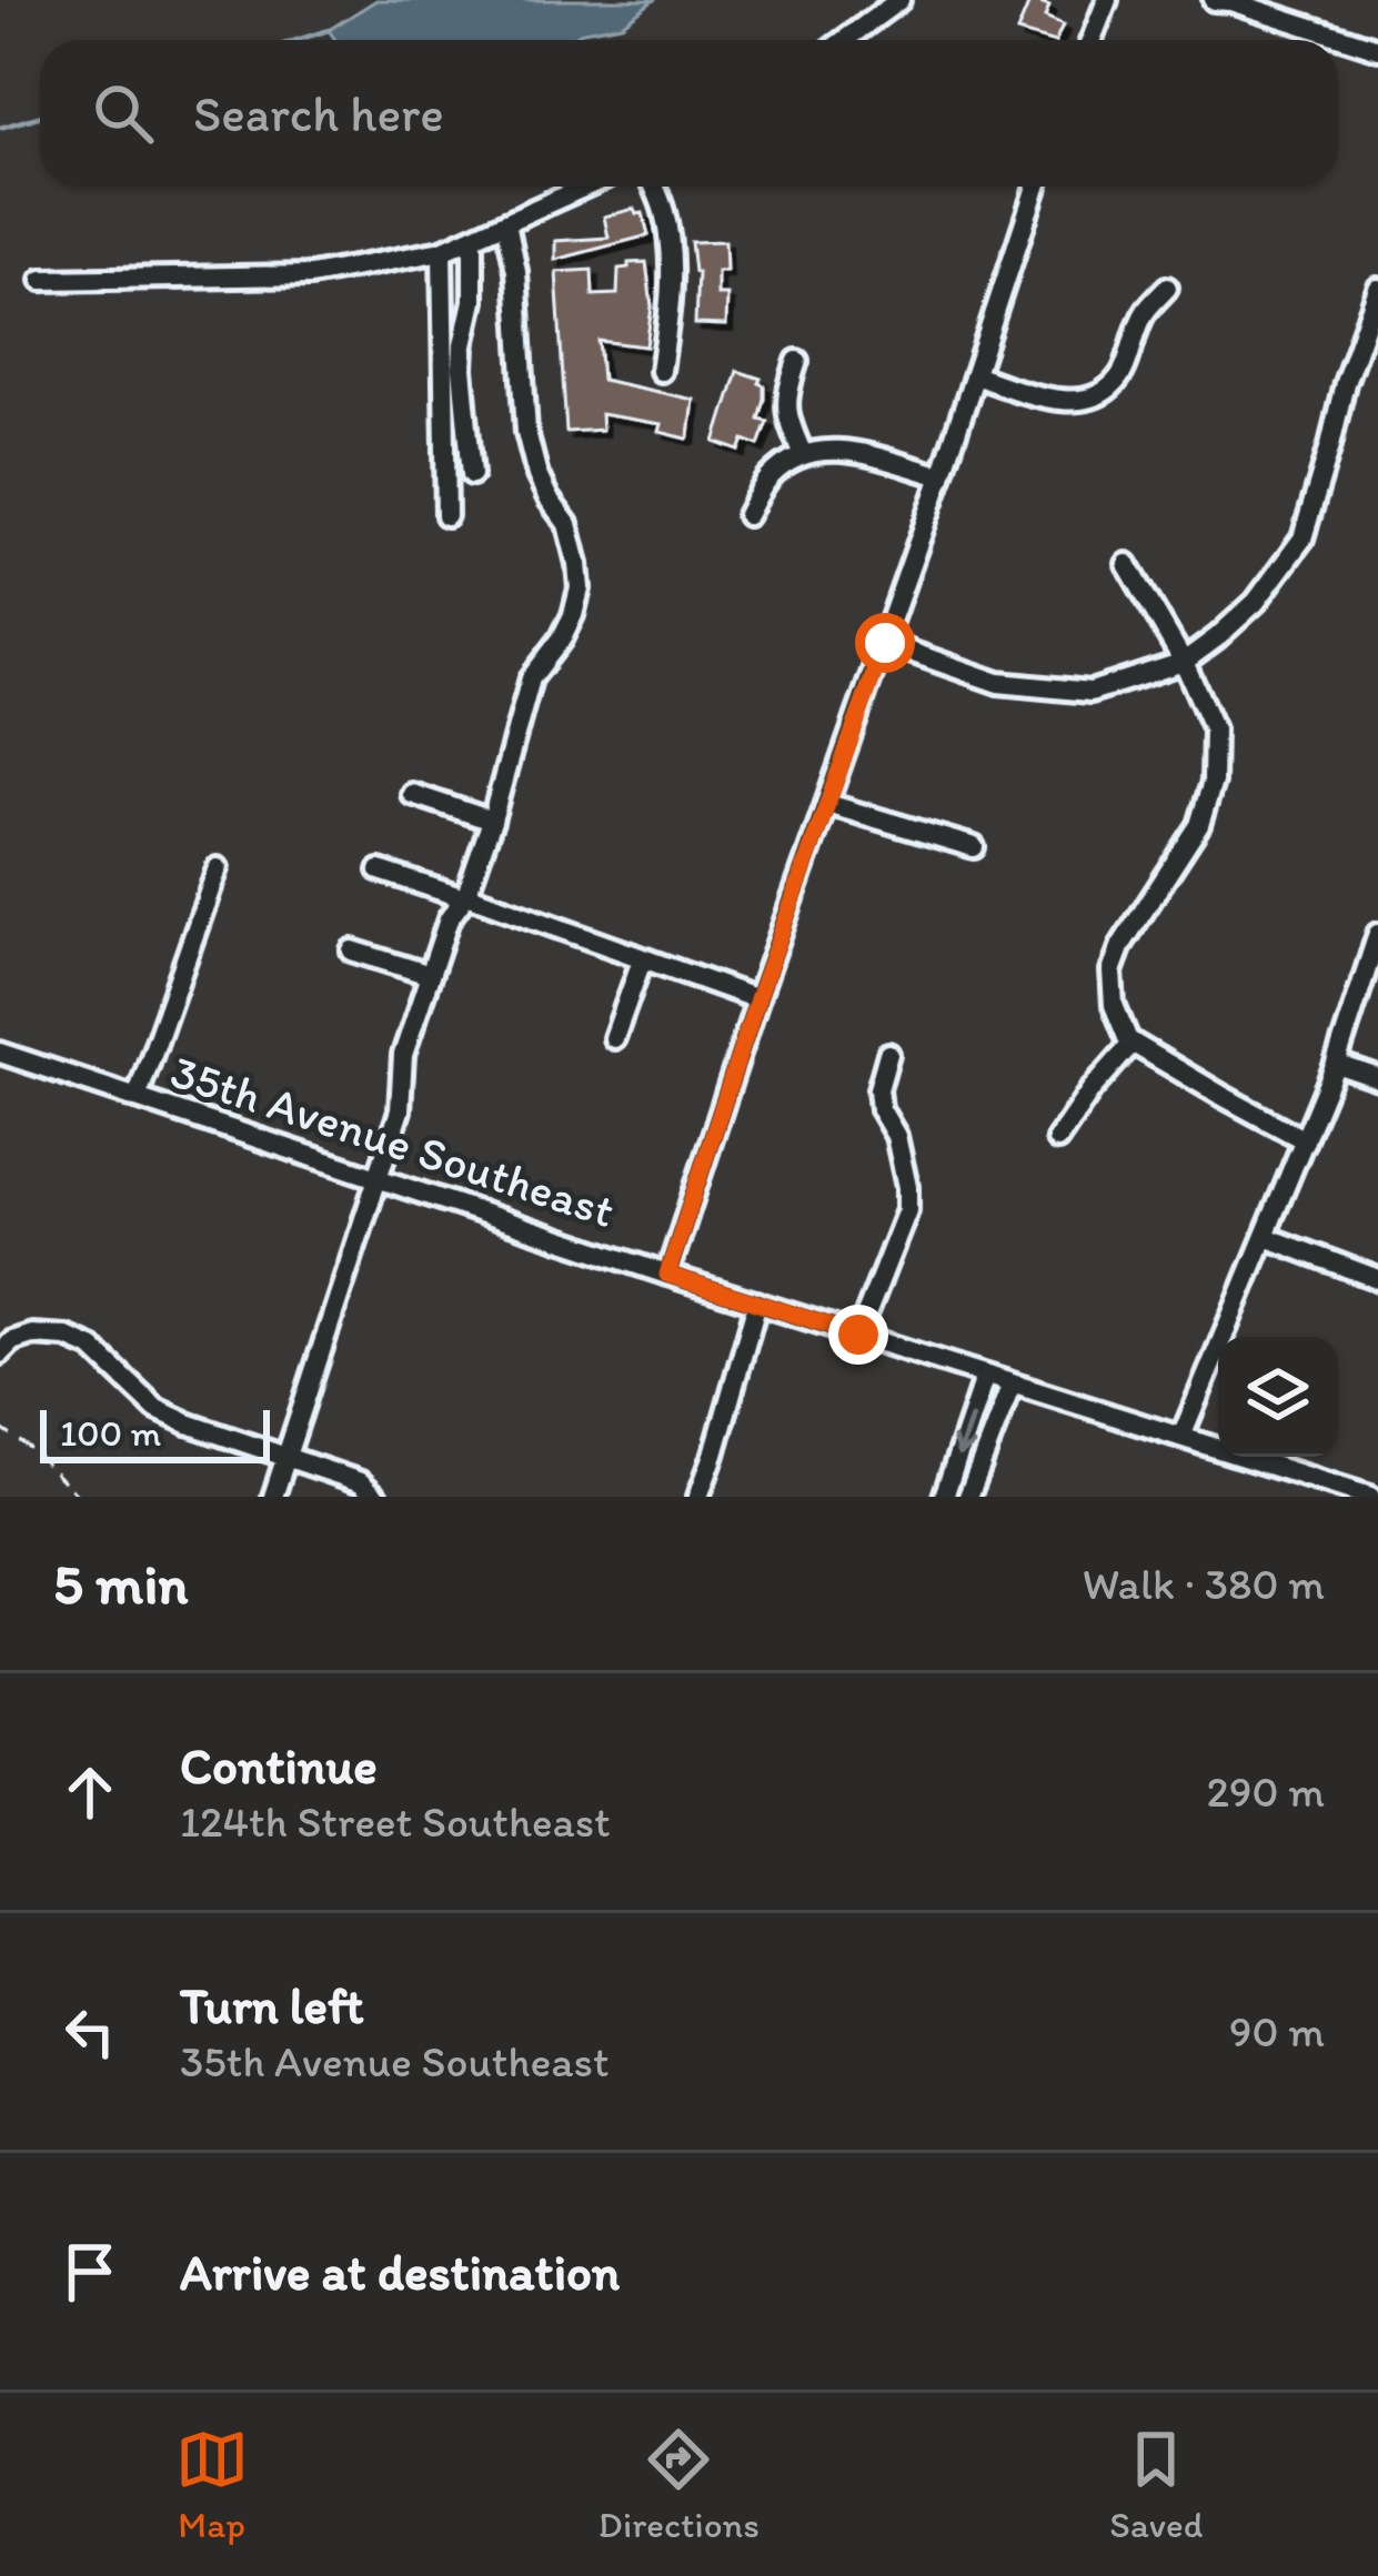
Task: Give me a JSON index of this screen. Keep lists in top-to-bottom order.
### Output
{
  "streets": {
    "street": ["35th Avenue Southeast"]
  },
  "scale_bar": "100 m",
  "page": {
    "search": "Search here",
    "scale": "100 m",
    "heading": ["5 min", "Walk · 380 m"],
    "list": [
      ["Continue", "124th Street Southeast", "290 m"],
      ["Turn left", "35th Avenue Southeast", "90 m"],
      "Arrive at destination"
    ],
    "nav": ["Map", "Directions", "Saved"]
  }
}
